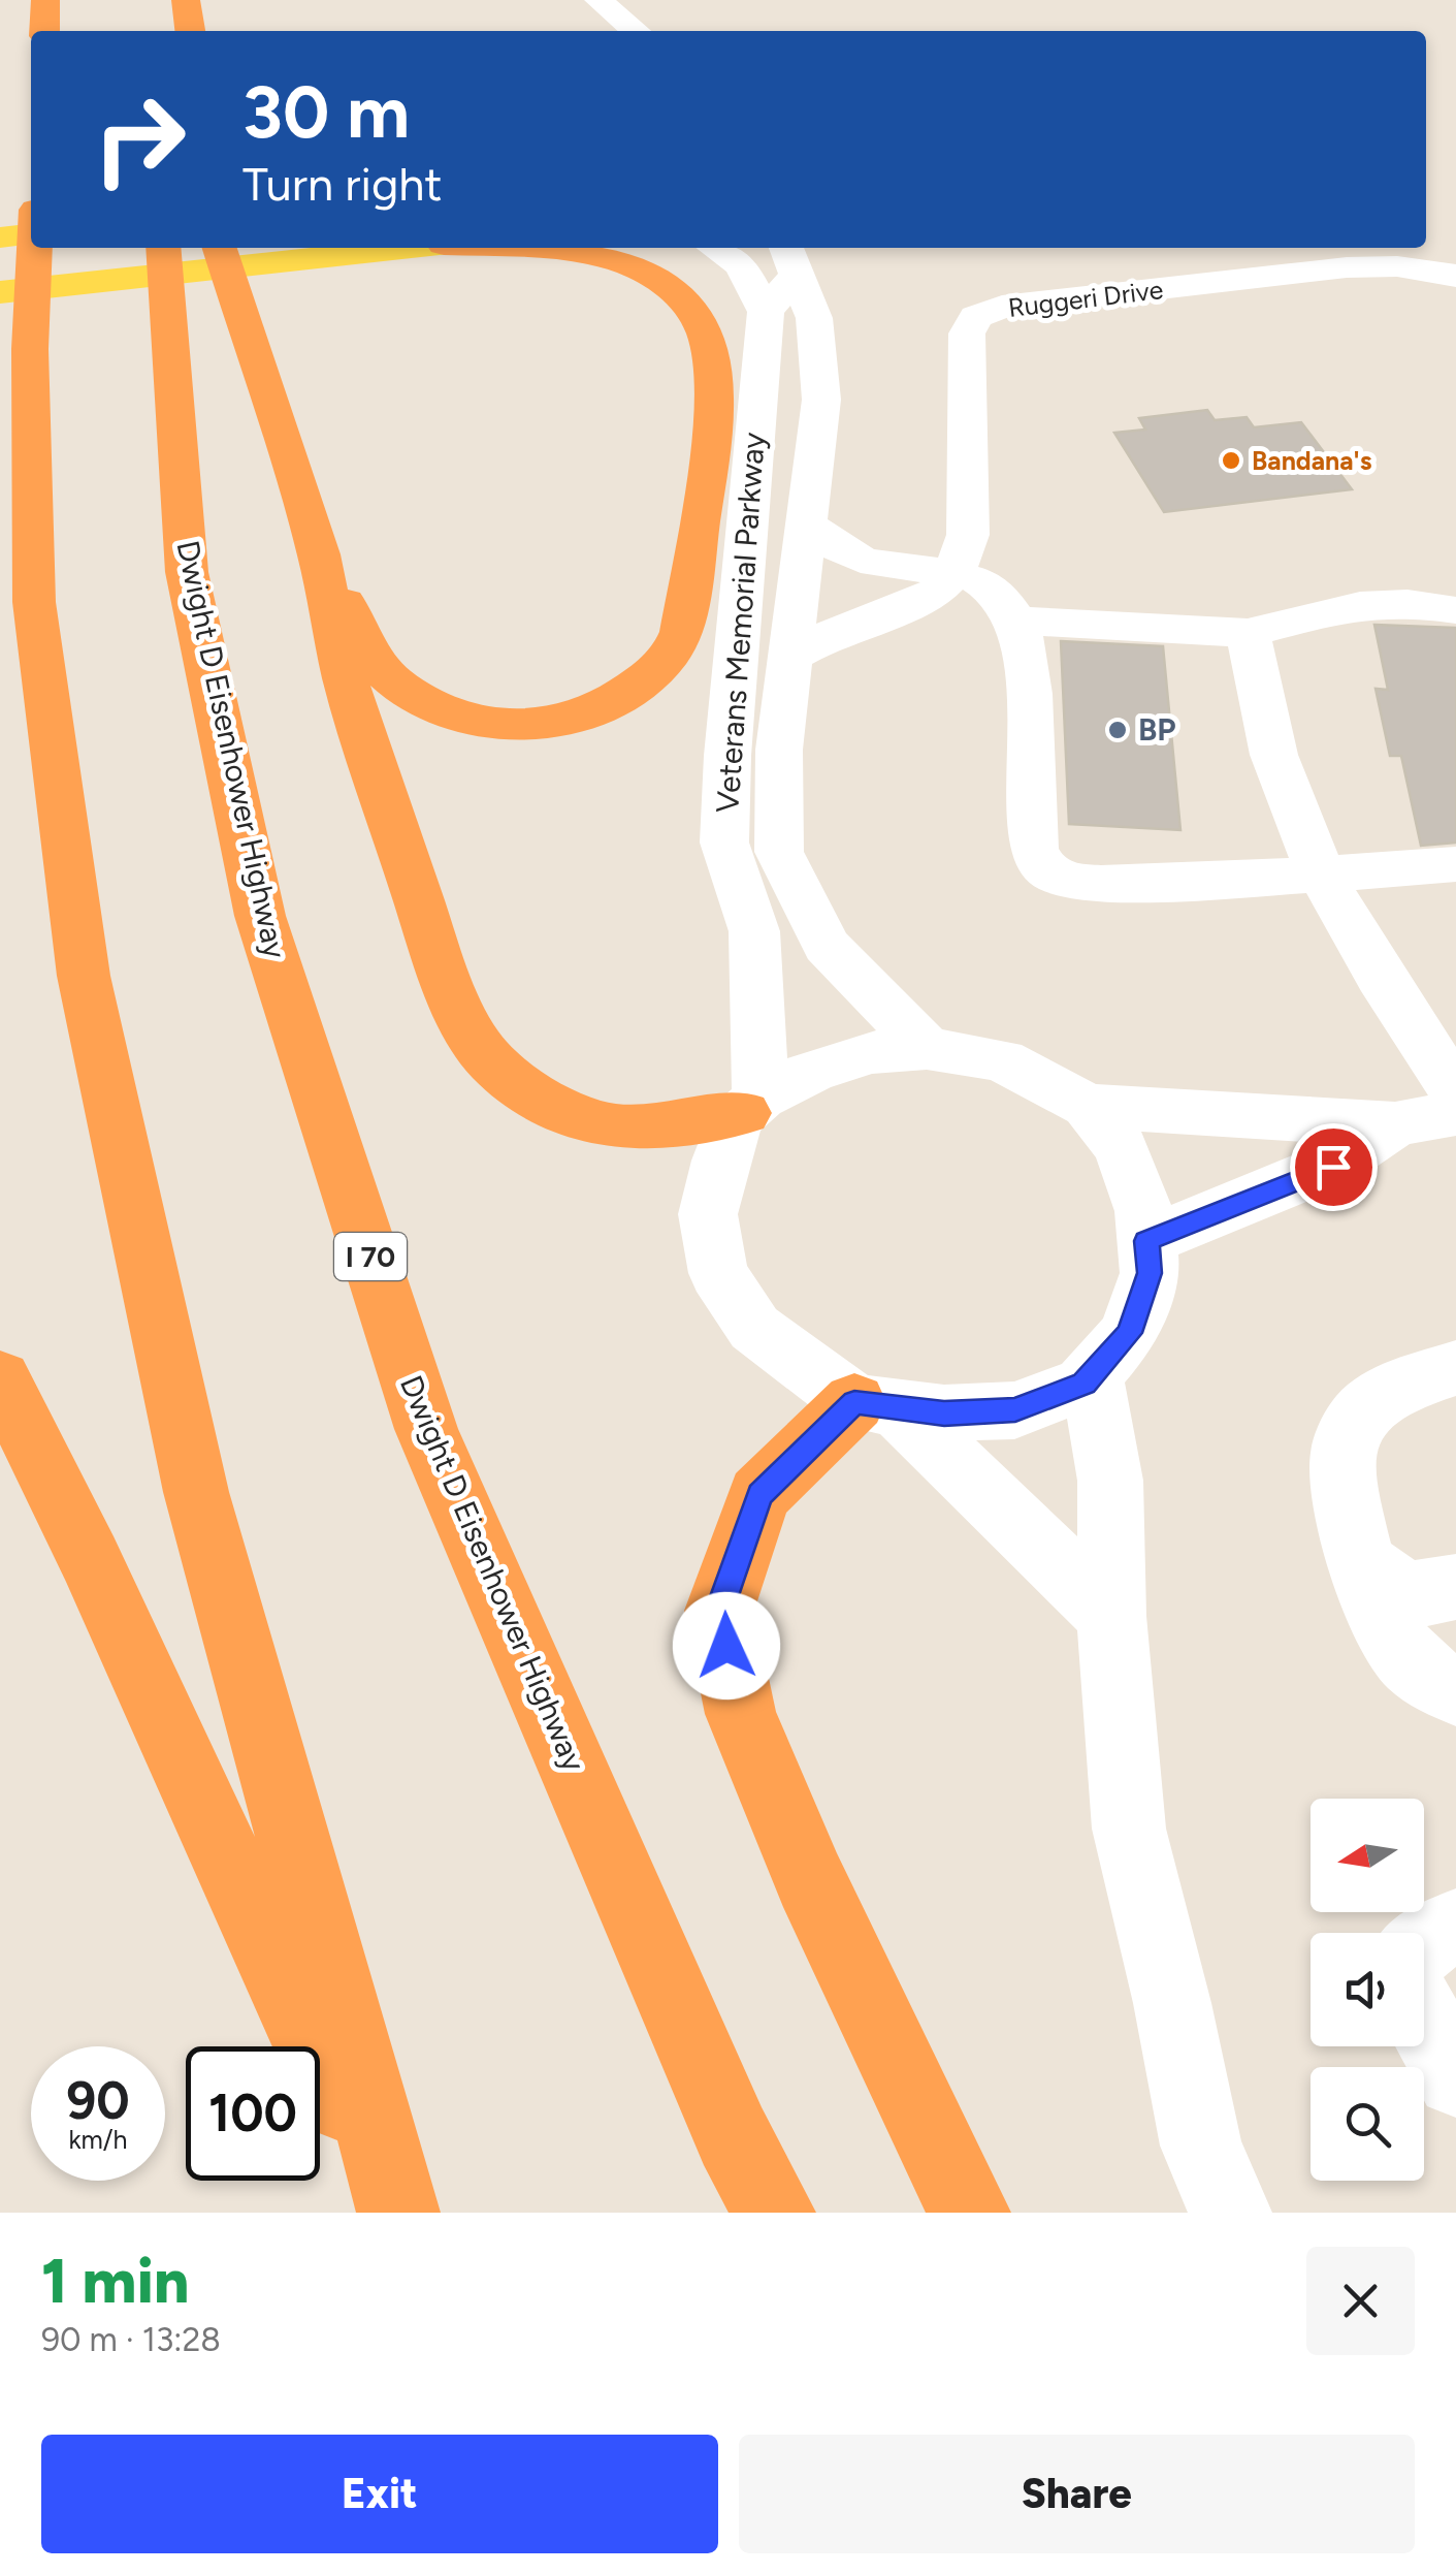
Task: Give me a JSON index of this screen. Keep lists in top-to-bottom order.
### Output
{
  "streets": {
    "highway": ["Dwight D Eisenhower Highway", "I 70"],
    "street": ["Ruggeri Drive", "Veterans Memorial Parkway"]
  },
  "places": ["Bandana's", "BP"],
  "north": "left",
  "page": {
    "turn": ["30 m", "Turn right"],
    "speed": "90 km/h",
    "limit": "100",
    "heading": ["1 min", "90 m · 13:28"],
    "buttons": ["Exit", "Share"]
  }
}
